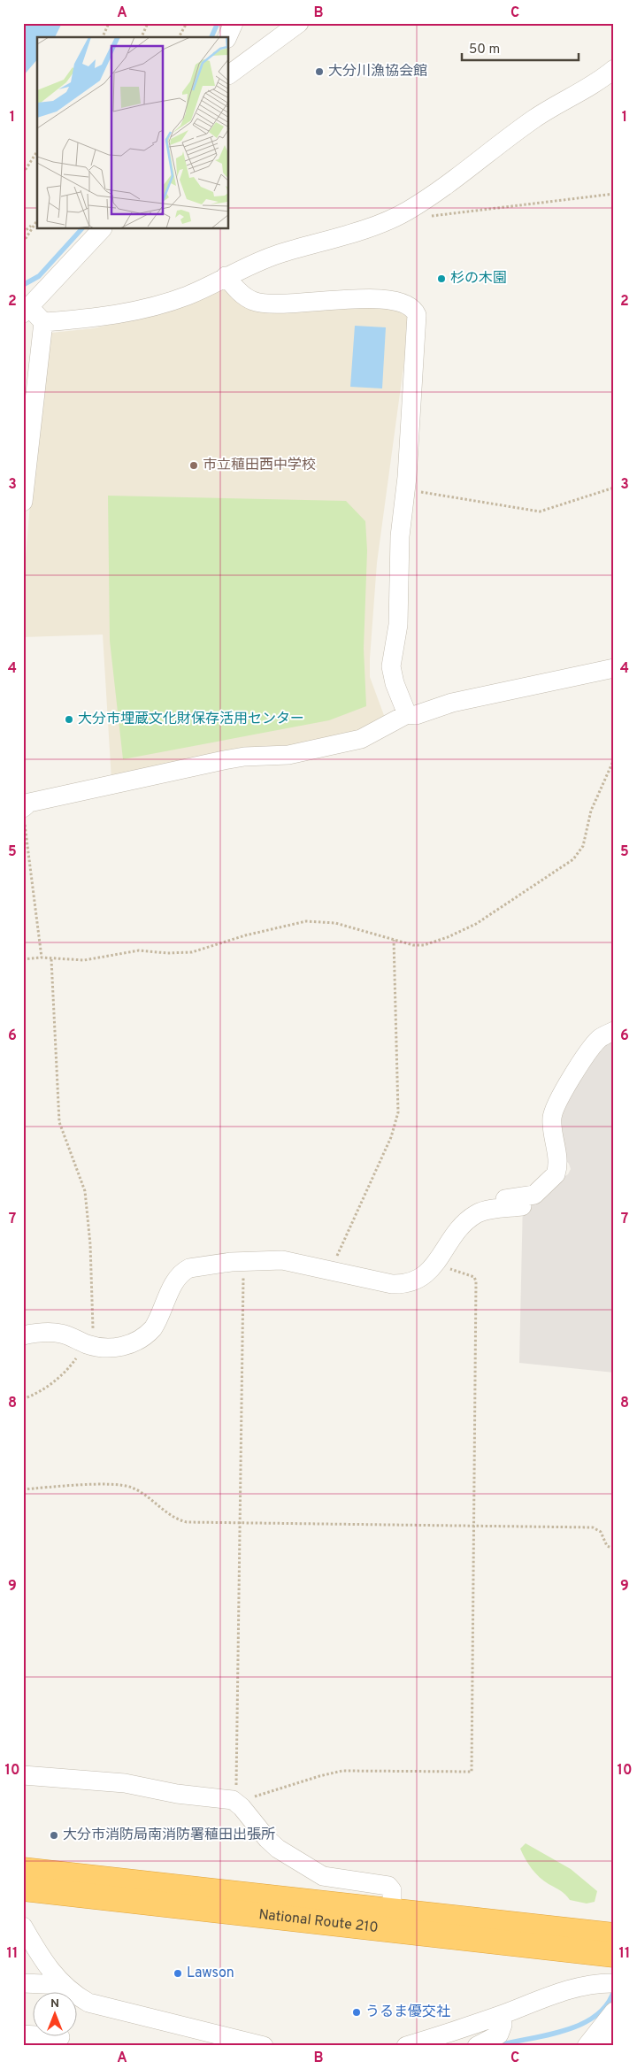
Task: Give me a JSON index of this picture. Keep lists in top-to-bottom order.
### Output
{
  "streets": {
    "highway": ["National Route 210"]
  },
  "places": [
    "大分川漁協会館",
    "杉の木園",
    "市立稙田西中学校",
    "大分市埋蔵文化財保存活用センター",
    "大分市消防局南消防署稙田出張所",
    "Lawson",
    "うるま優交社"
  ],
  "scale_bar": "50 m",
  "north": "top",
  "grid": {
    "columns": ["A", "B", "C"],
    "rows": [
      "1",
      "2",
      "3",
      "4",
      "5",
      "6",
      "7",
      "8",
      "9",
      "10",
      "11"
    ]
  }
}
